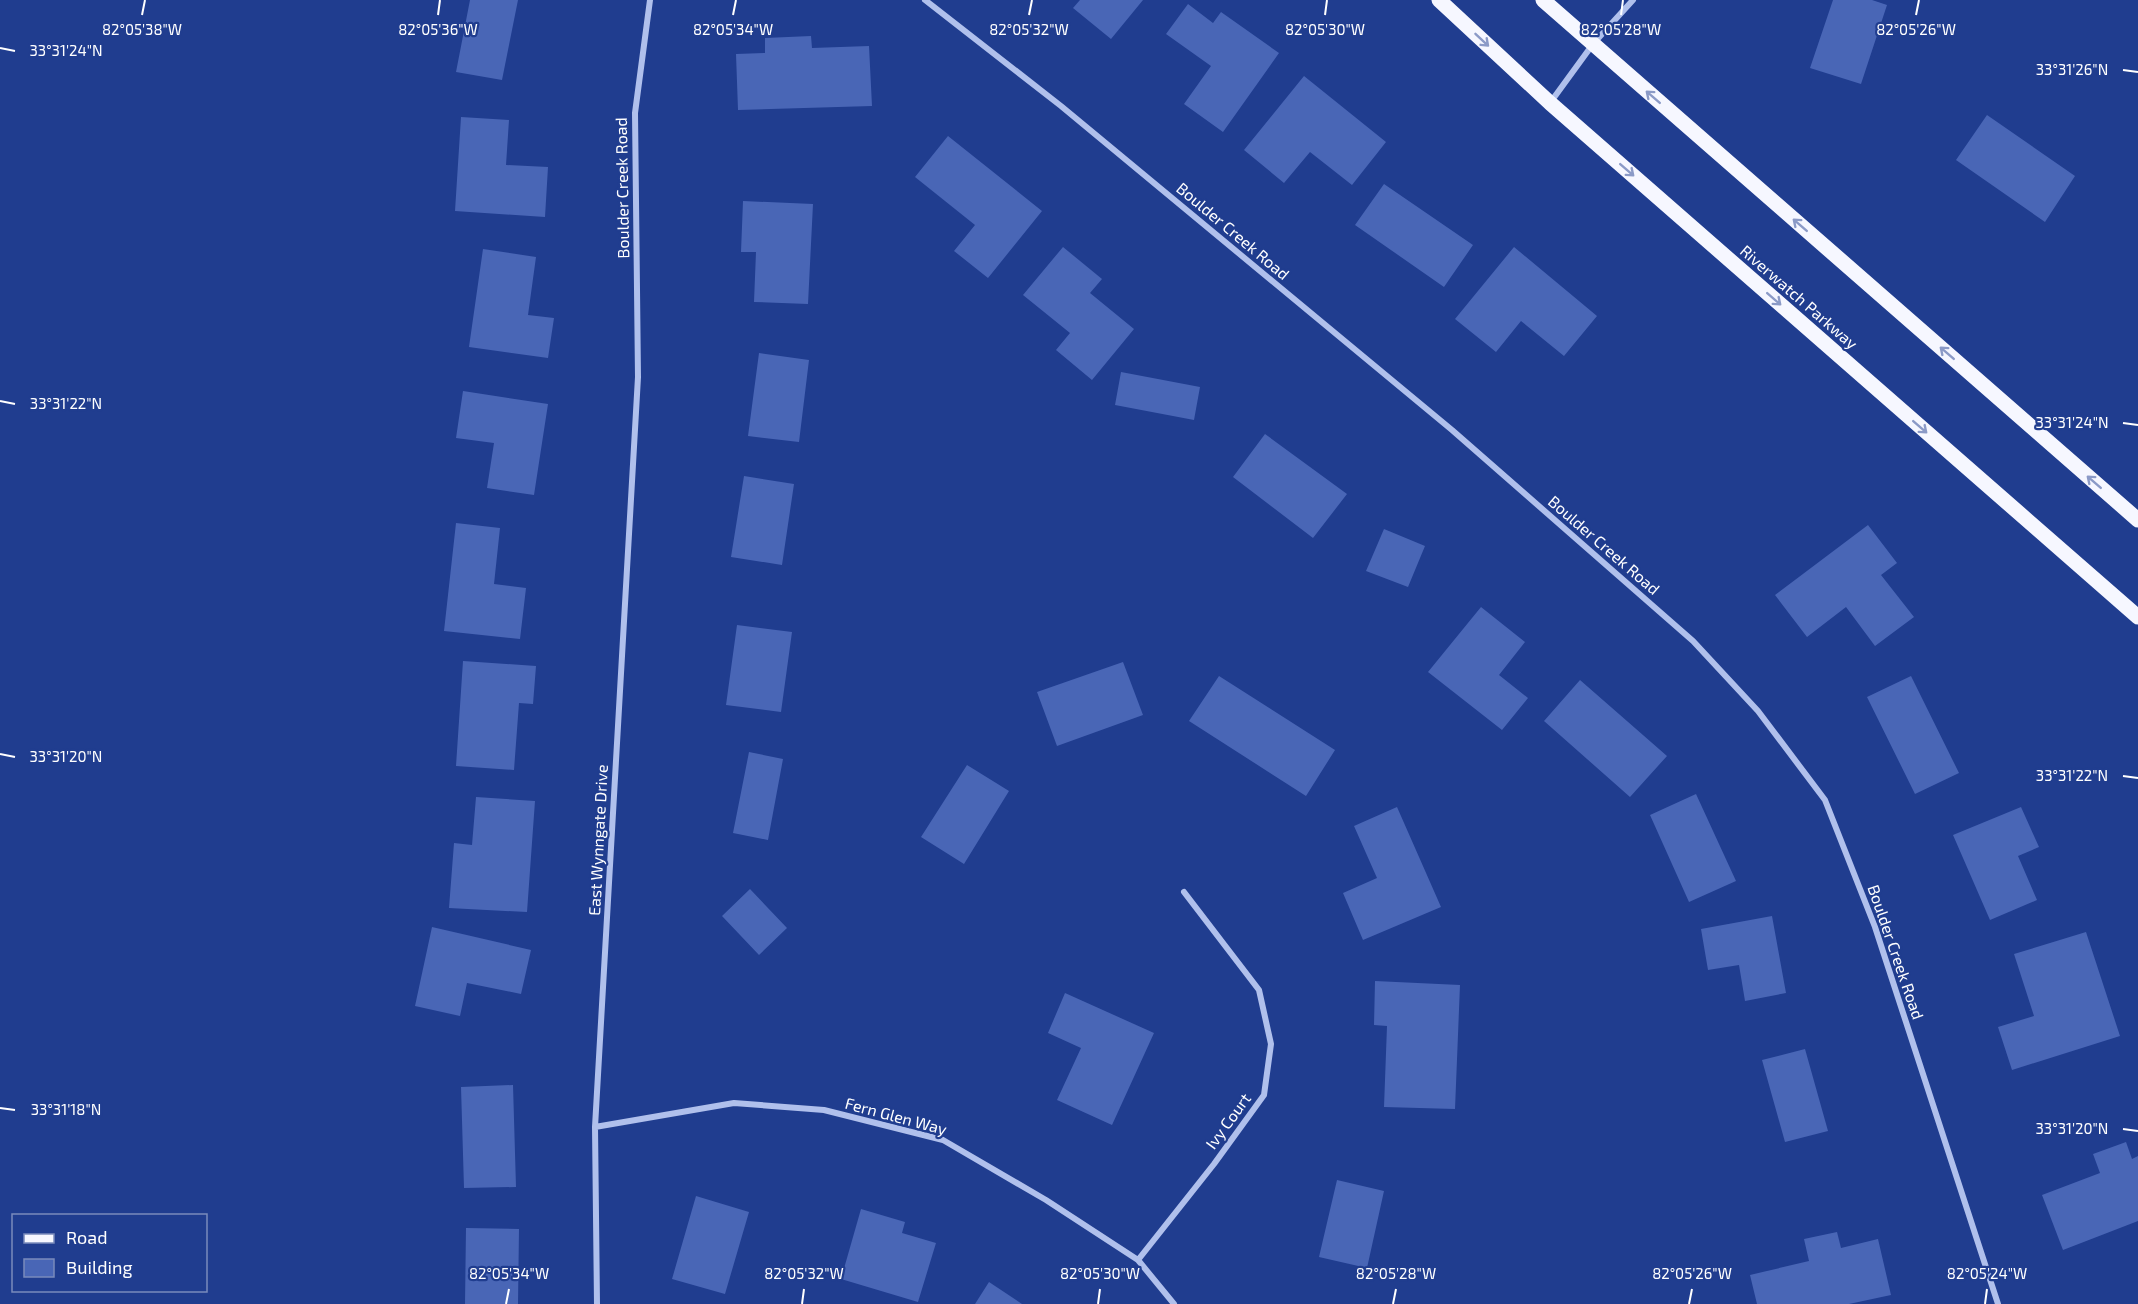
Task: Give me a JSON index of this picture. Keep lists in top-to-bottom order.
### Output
{
  "streets": {
    "main road": ["Riverwatch Parkway"],
    "street": [
      "Boulder Creek Road",
      "East Wynngate Drive",
      "Fern Glen Way",
      "Ivy Court"
    ]
  },
  "crossings": [
    ["Boulder Creek Road", "East Wynngate Drive"],
    ["East Wynngate Drive", "Fern Glen Way"],
    ["Fern Glen Way", "Ivy Court"]
  ],
  "legend": ["Road", "Building"],
  "coordinates": [
    "82°05'28\"W",
    "82°05'38\"W",
    "82°05'36\"W",
    "82°05'34\"W",
    "82°05'32\"W",
    "82°05'30\"W",
    "82°05'26\"W",
    "33°31'24\"N",
    "33°31'26\"N",
    "33°31'22\"N",
    "33°31'20\"N",
    "33°31'18\"N",
    "82°05'24\"W"
  ]
}
